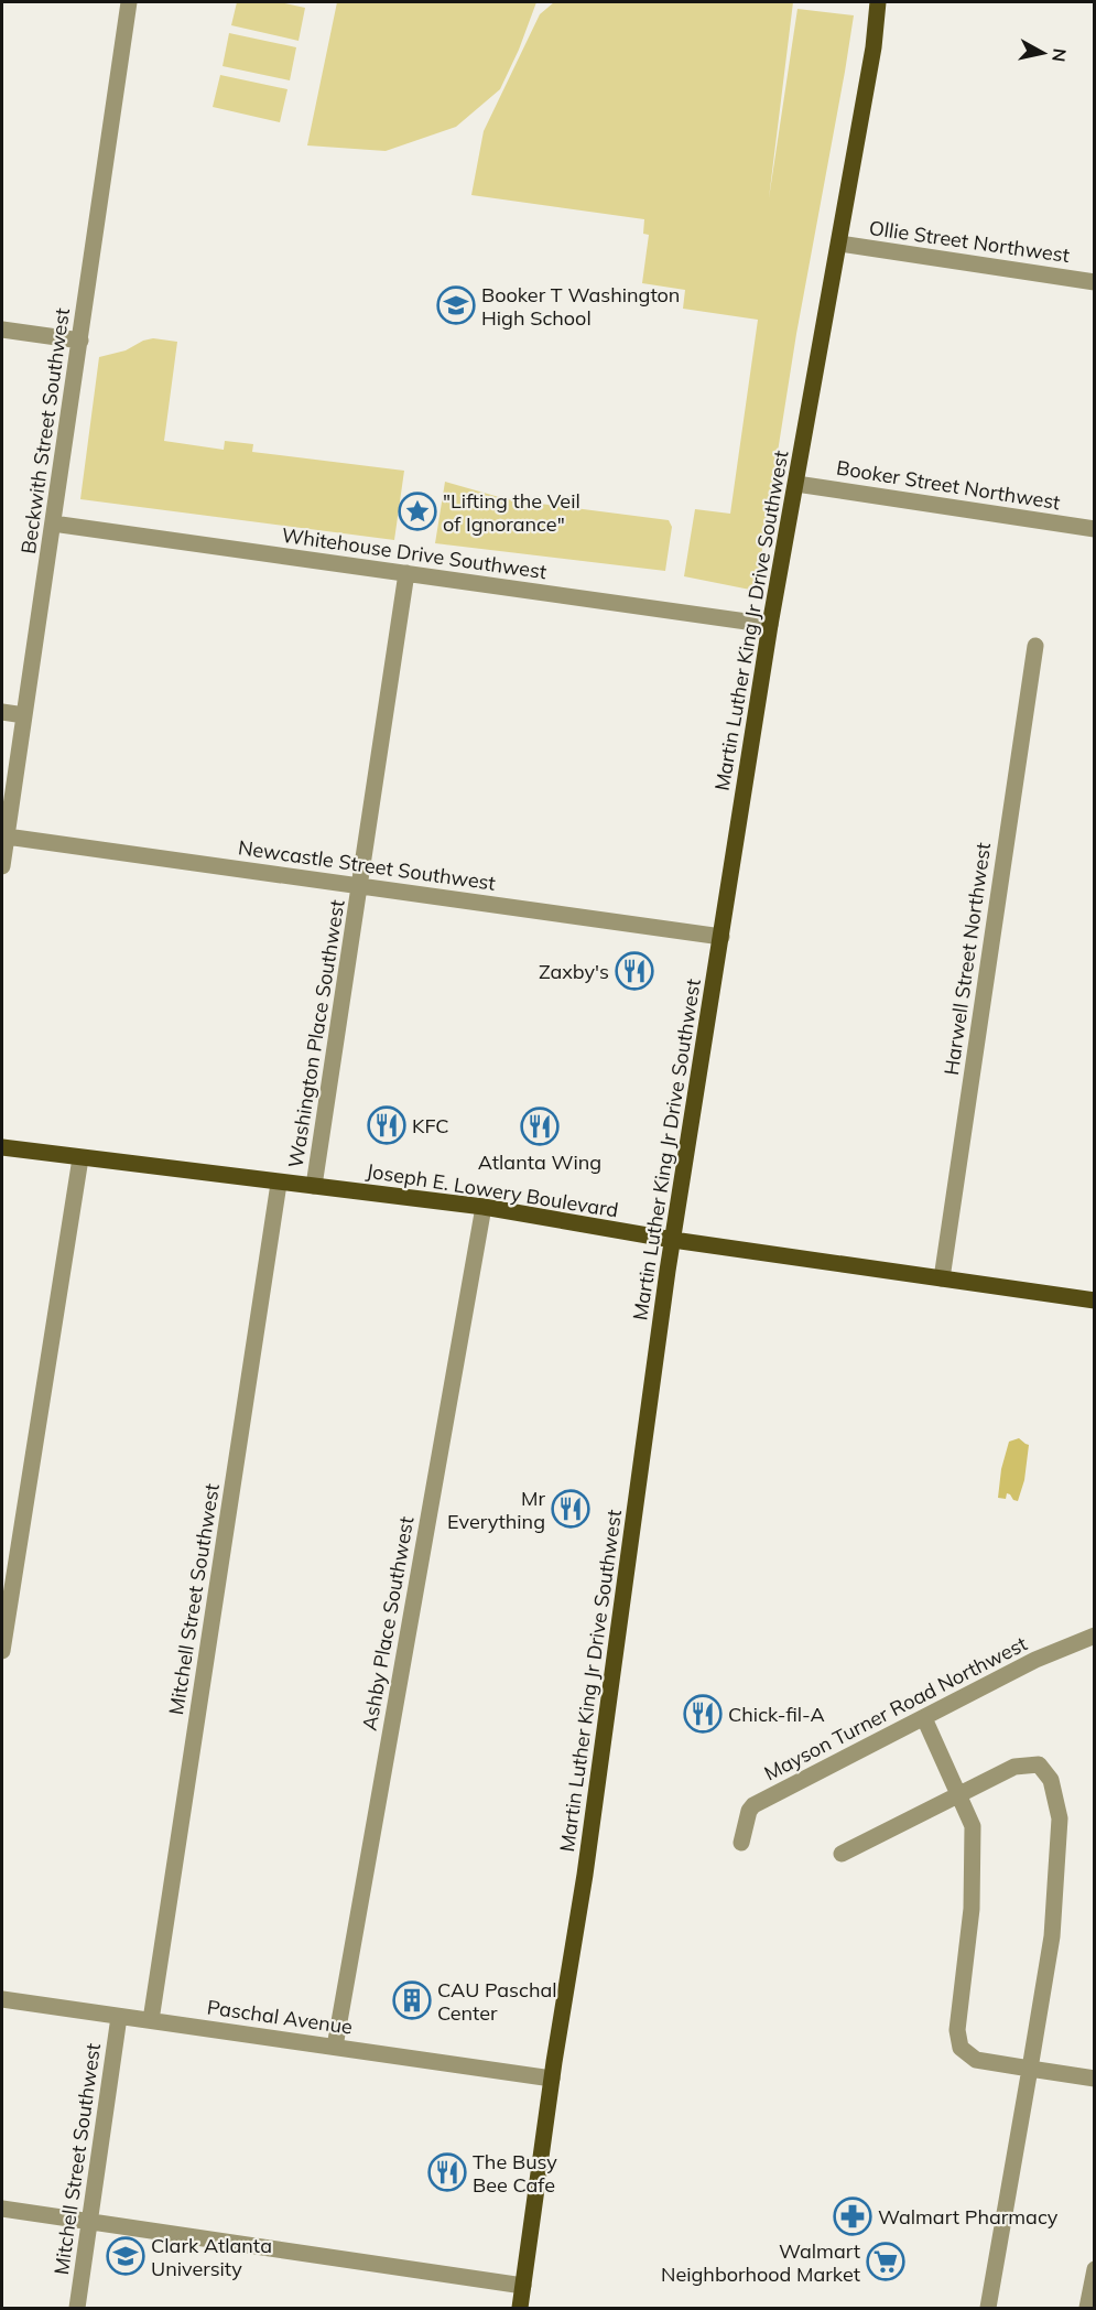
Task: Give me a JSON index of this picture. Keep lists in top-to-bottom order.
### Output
{
  "streets": {
    "main road": ["Martin Luther King Jr Drive Southwest", "Joseph E. Lowery Boulevard"],
    "street": [
      "Ollie Street Northwest",
      "Beckwith Street Southwest",
      "Booker Street Northwest",
      "Whitehouse Drive Southwest",
      "Newcastle Street Southwest",
      "Harwell Street Northwest",
      "Washington Place Southwest",
      "Mitchell Street Southwest",
      "Ashby Place Southwest",
      "Mayson Turner Road Northwest",
      "Paschal Avenue"
    ]
  },
  "crossings": [
    ["Ollie Street Northwest", "Martin Luther King Jr Drive Southwest"],
    ["Beckwith Street Southwest", "Whitehouse Drive Southwest"],
    ["Beckwith Street Southwest", "Newcastle Street Southwest"],
    ["Booker Street Northwest", "Martin Luther King Jr Drive Southwest"],
    ["Whitehouse Drive Southwest", "Martin Luther King Jr Drive Southwest"],
    ["Whitehouse Drive Southwest", "Washington Place Southwest"],
    ["Martin Luther King Jr Drive Southwest", "Newcastle Street Southwest"],
    ["Martin Luther King Jr Drive Southwest", "Joseph E. Lowery Boulevard"],
    ["Martin Luther King Jr Drive Southwest", "Paschal Avenue"],
    ["Newcastle Street Southwest", "Washington Place Southwest"],
    ["Harwell Street Northwest", "Joseph E. Lowery Boulevard"],
    ["Washington Place Southwest", "Joseph E. Lowery Boulevard"],
    ["Joseph E. Lowery Boulevard", "Mitchell Street Southwest"],
    ["Joseph E. Lowery Boulevard", "Ashby Place Southwest"],
    ["Mitchell Street Southwest", "Paschal Avenue"],
    ["Ashby Place Southwest", "Paschal Avenue"]
  ],
  "places": {
    "school or university": ["Booker T Washington High School", "Clark Atlanta University"],
    "place": ["\"Lifting the Veil of Ignorance\""],
    "restaurant": [
      "Zaxby's",
      "KFC",
      "Atlanta Wing",
      "Mr Everything",
      "Chick-fil-A",
      "The Busy Bee Cafe"
    ],
    "building": ["CAU Paschal Center"],
    "pharmacy": ["Walmart Pharmacy"],
    "supermarket": ["Walmart Neighborhood Market"]
  },
  "north": "right"
}
